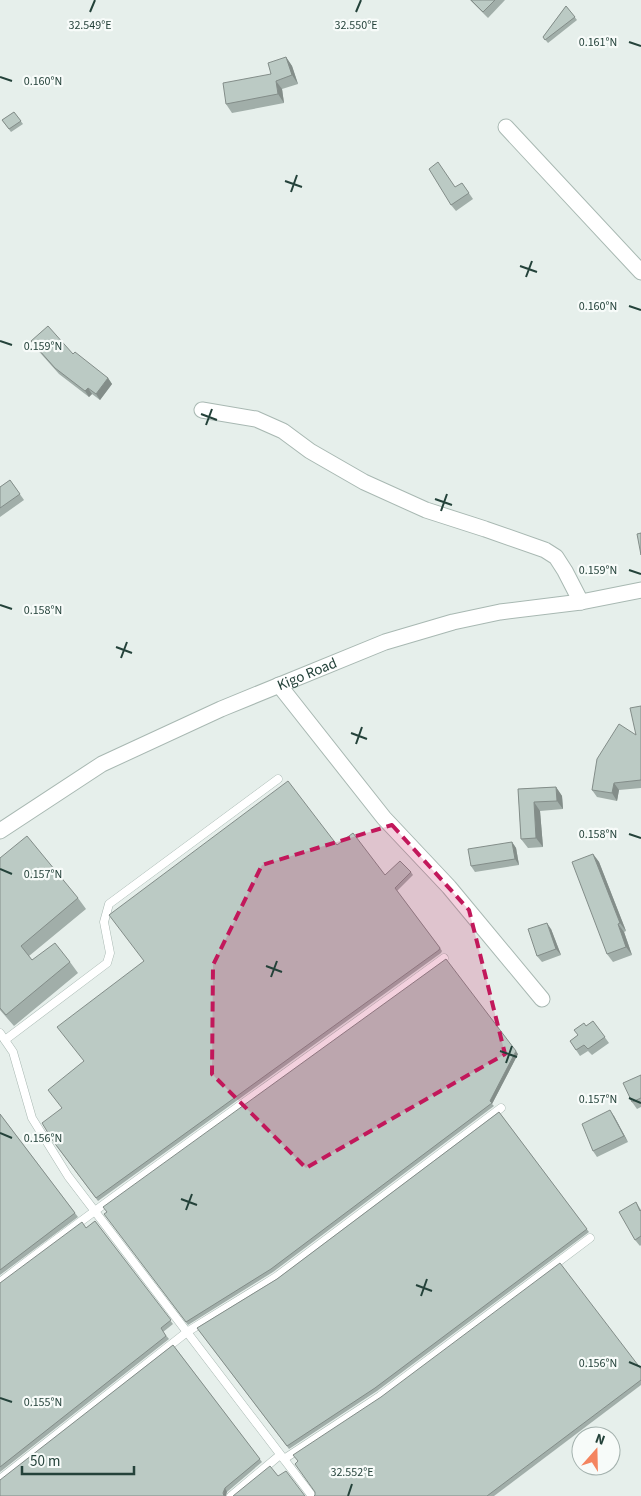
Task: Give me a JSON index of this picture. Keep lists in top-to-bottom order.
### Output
{
  "streets": {
    "street": ["Kigo Road"]
  },
  "scale_bar": "50 m",
  "north": "top",
  "coordinates": [
    "32.549°E",
    "32.550°E",
    "0.161°N",
    "0.160°N",
    "0.159°N",
    "0.158°N",
    "0.157°N",
    "0.156°N",
    "0.155°N",
    "32.552°E"
  ]
}
